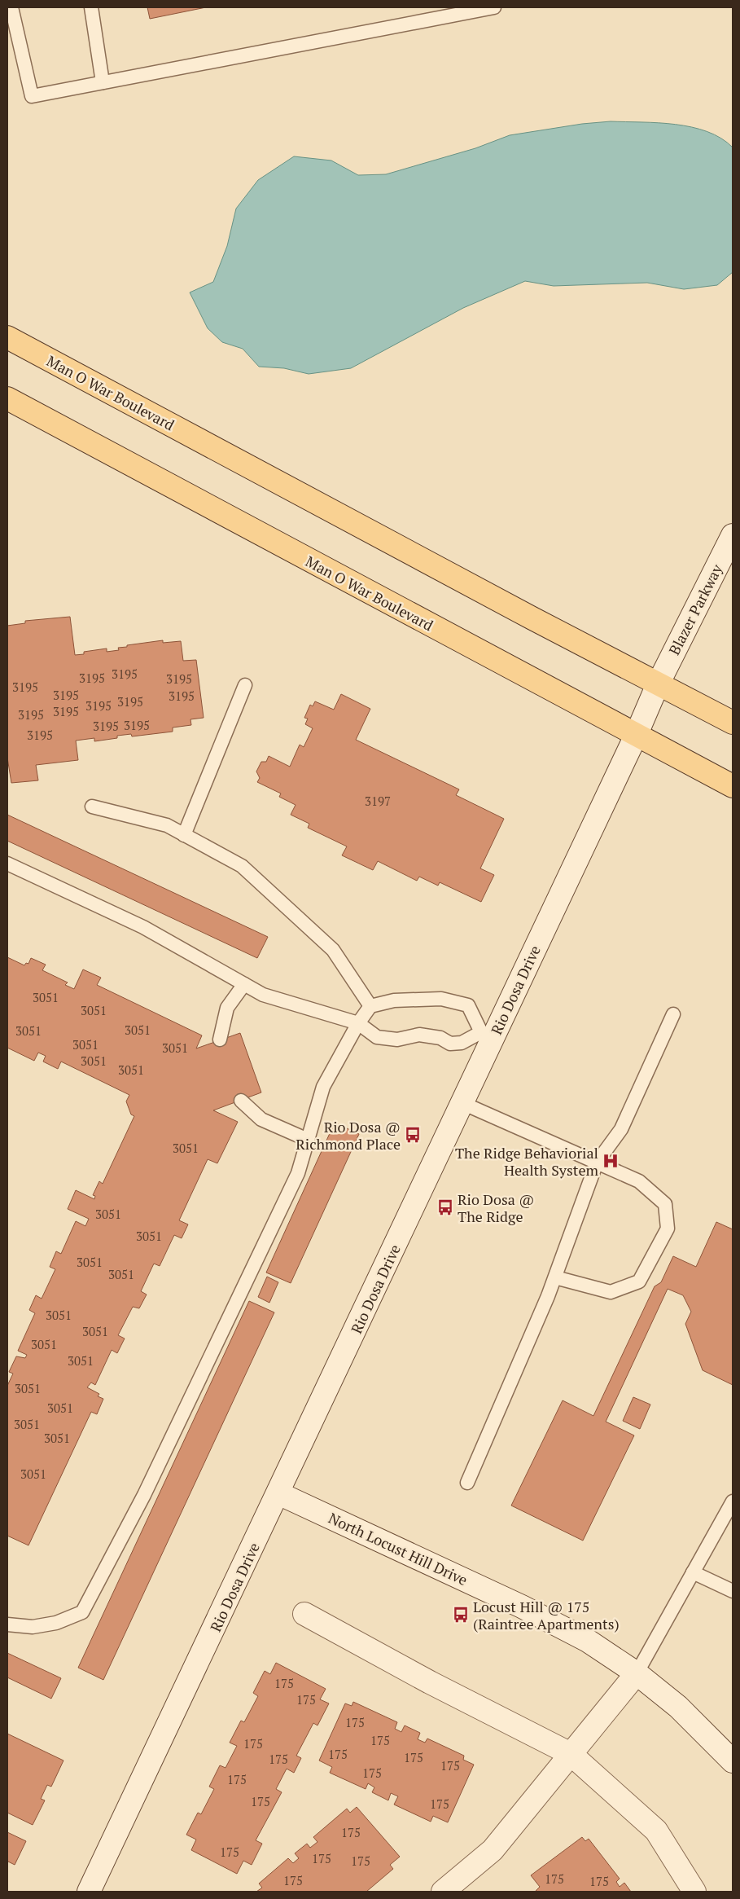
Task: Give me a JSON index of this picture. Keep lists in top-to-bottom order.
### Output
{
  "streets": {
    "main road": ["Man O War Boulevard"],
    "street": ["Blazer Parkway", "Rio Dosa Drive", "North Locust Hill Drive"]
  },
  "crossings": [
    ["Man O War Boulevard", "Blazer Parkway"],
    ["Man O War Boulevard", "Rio Dosa Drive"],
    ["Blazer Parkway", "Rio Dosa Drive"],
    ["Rio Dosa Drive", "North Locust Hill Drive"]
  ],
  "places": {
    "bus stop": ["Rio Dosa @ Richmond Place", "Rio Dosa @ The Ridge", "Locust Hill @ 175 (Raintree Apartments)"],
    "hospital": ["The Ridge Behaviorial Health System"]
  },
  "house_numbers": [
    "3195",
    "3195",
    "3195",
    "3195",
    "3195",
    "3195",
    "3195",
    "3195",
    "3195",
    "3195",
    "3195",
    "3195",
    "3195",
    "3197",
    "3051",
    "3051",
    "3051",
    "3051",
    "3051",
    "3051",
    "3051",
    "3051",
    "3051",
    "3051",
    "3051",
    "3051",
    "3051",
    "3051",
    "3051",
    "3051",
    "3051",
    "3051",
    "3051",
    "3051",
    "3051",
    "3051",
    "175",
    "175",
    "175",
    "175",
    "175",
    "175",
    "175",
    "175",
    "175",
    "175",
    "175",
    "175",
    "175",
    "175",
    "175",
    "175",
    "175",
    "175",
    "175",
    "175"
  ]
}
